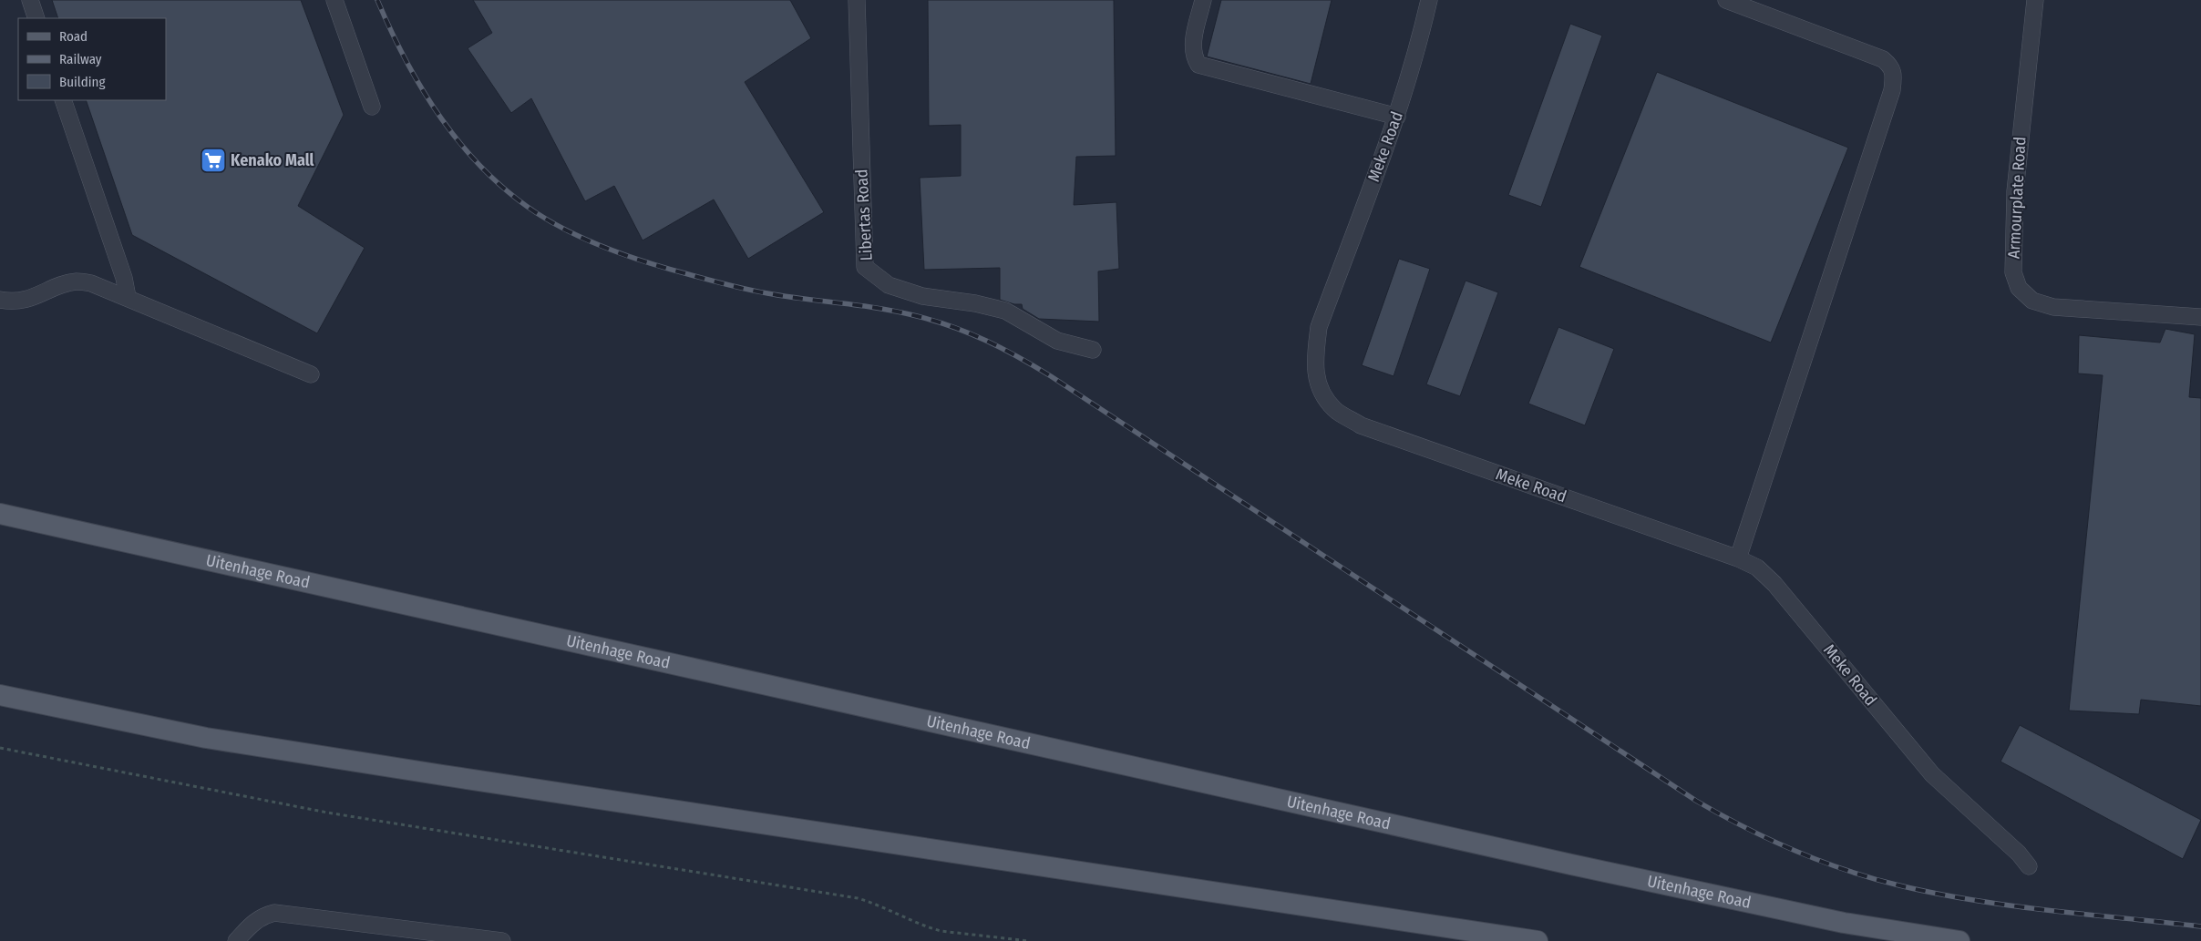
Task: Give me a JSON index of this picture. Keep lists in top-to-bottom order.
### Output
{
  "streets": {
    "main road": ["Uitenhage Road"],
    "street": ["Meke Road", "Armourplate Road", "Libertas Road"]
  },
  "places": {
    "supermarket": ["Kenako Mall"]
  },
  "legend": ["Road", "Railway", "Building"]
}
